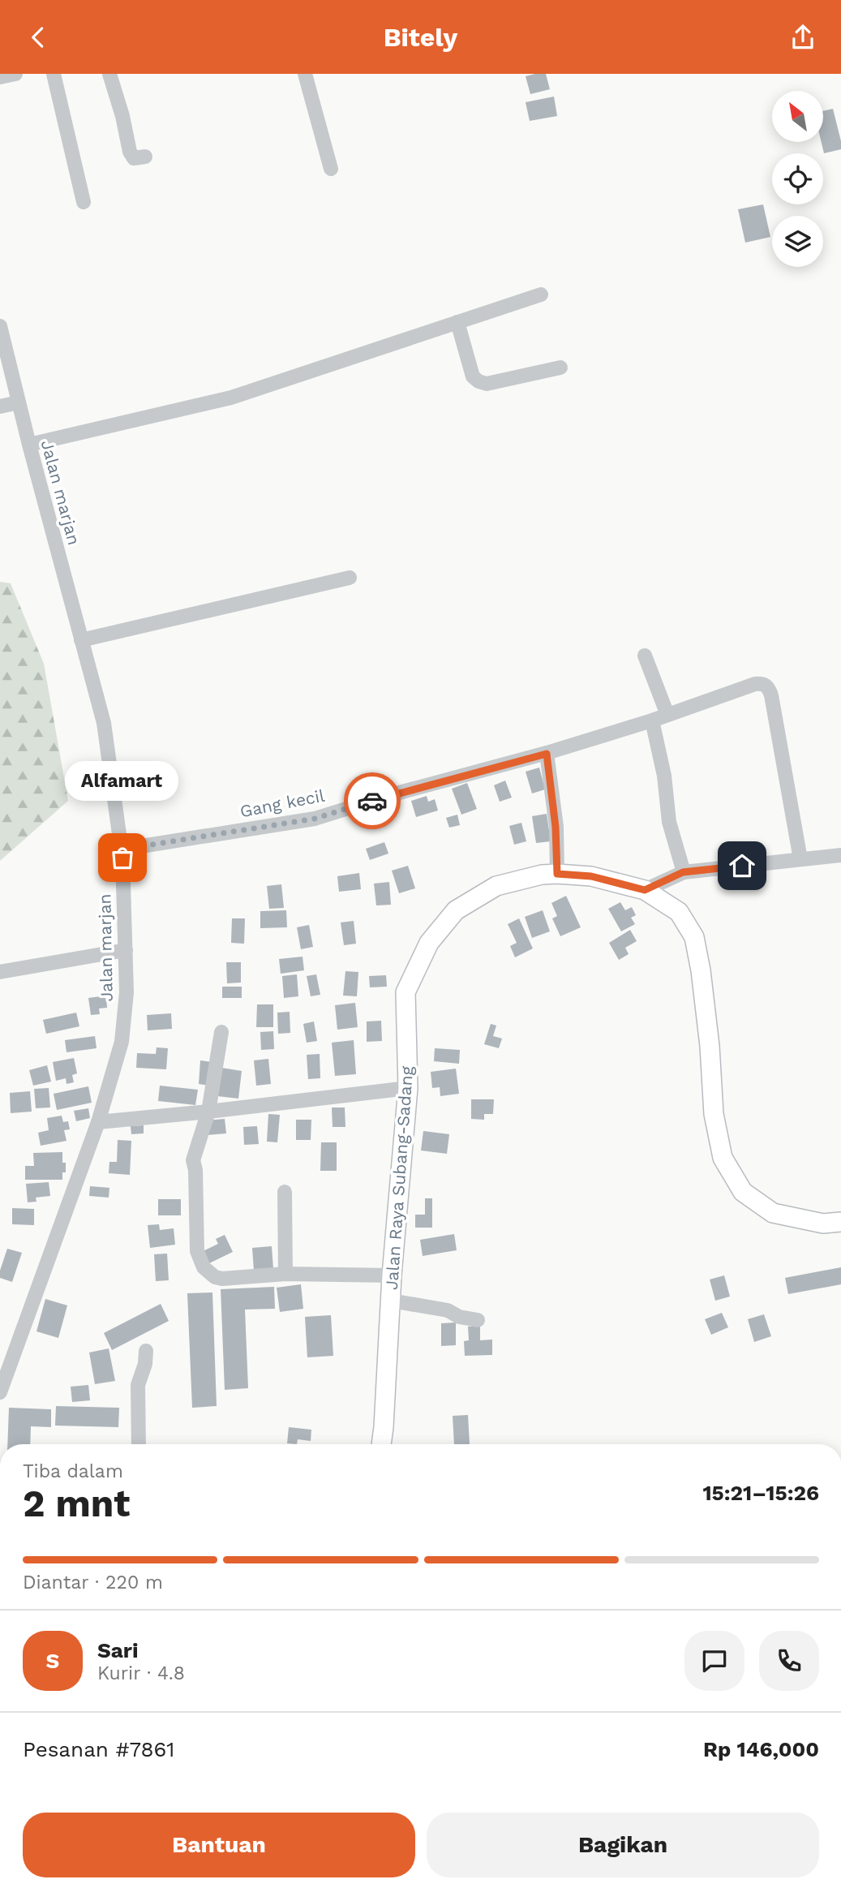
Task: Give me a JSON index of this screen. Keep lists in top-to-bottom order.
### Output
{
  "streets": {
    "main road": ["Jalan Raya Subang-Sadang"],
    "street": ["Jalan marjan", "Gang kecil"]
  },
  "crossings": [
    ["Jalan marjan", "Gang kecil"]
  ],
  "places": ["Alfamart"],
  "north": "top left",
  "page": {
    "header": "Bitely",
    "bubble": "Alfamart",
    "heading": ["2 mnt", "Tiba dalam", "15:21–15:26"],
    "panel": [
      "Sari",
      "Kurir · 4.8",
      "Pesanan #7861",
      "Rp 146,000"
    ],
    "bar": "Diantar · 220 m",
    "round": "S",
    "buttons": ["Bantuan", "Bagikan"]
  }
}
